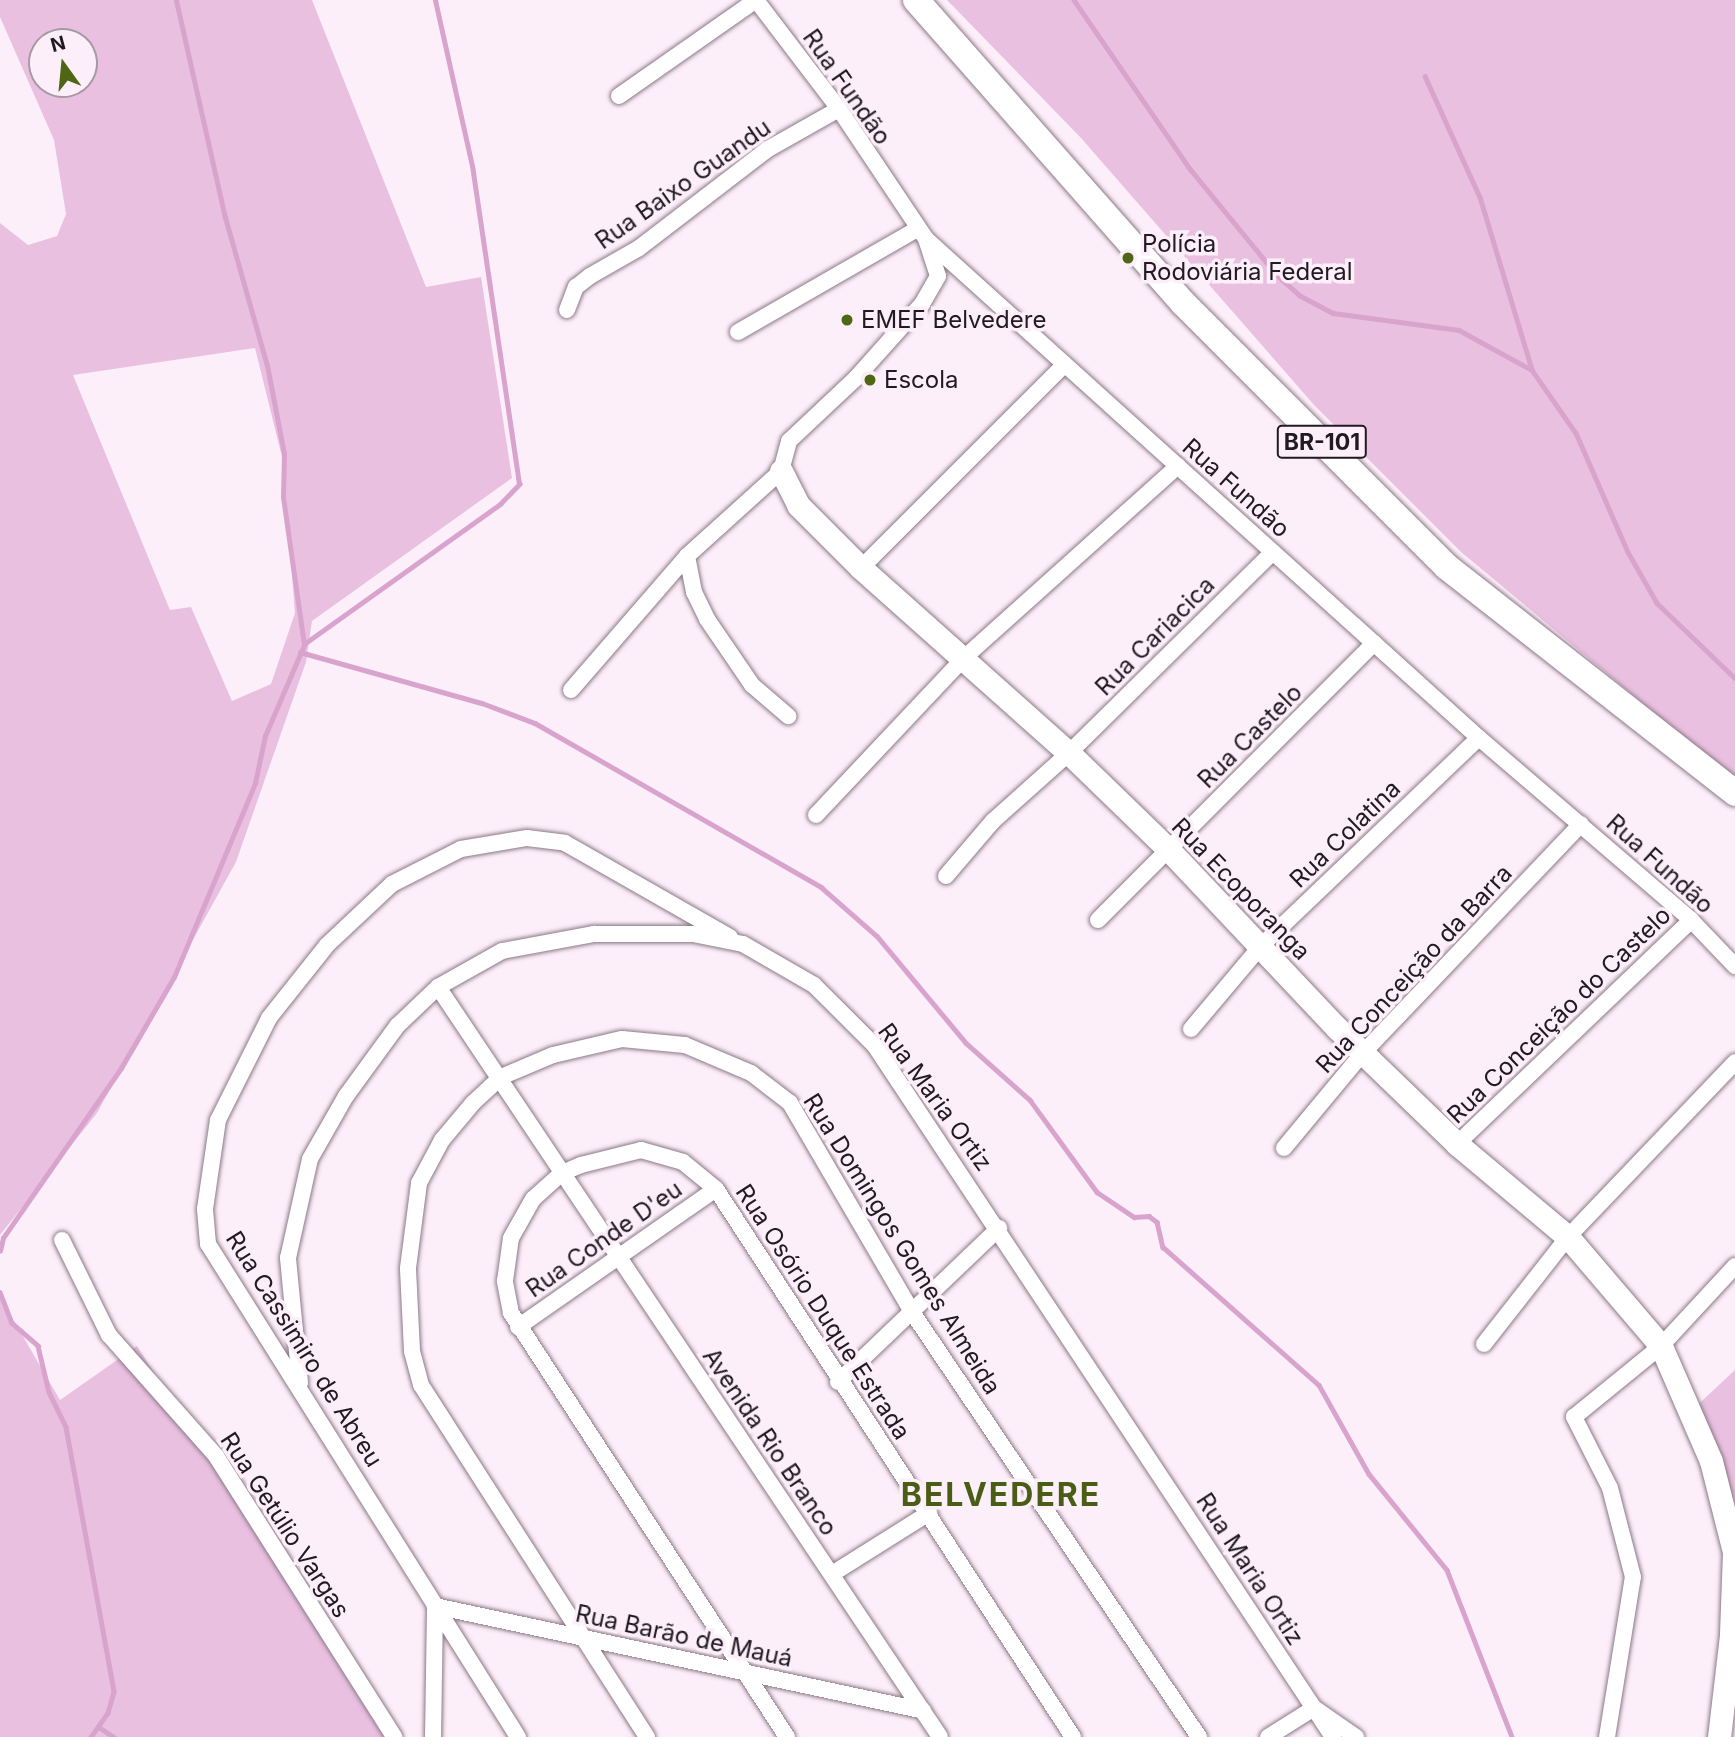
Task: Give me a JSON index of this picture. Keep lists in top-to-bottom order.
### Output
{
  "streets": {
    "main road": ["BR-101"],
    "street": [
      "Rua Fundão",
      "Rua Baixo Guandu",
      "Rua Cariacica",
      "Rua Castelo",
      "Rua Colatina",
      "Rua Ecoporanga",
      "Rua Conceição da Barra",
      "Rua Conceição do Castelo",
      "Rua Maria Ortiz",
      "Rua Conde D'eu",
      "Rua Domingos Gomes Almeida",
      "Rua Osório Duque Estrada",
      "Rua Cassimiro de Abreu",
      "Avenida Rio Branco",
      "Rua Getúlio Vargas",
      "Rua Barão de Mauá"
    ]
  },
  "crossings": [
    ["Rua Fundão", "Rua Baixo Guandu"],
    ["Rua Fundão", "Rua Cariacica"],
    ["Rua Fundão", "Rua Castelo"],
    ["Rua Fundão", "Rua Colatina"],
    ["Rua Fundão", "Rua Conceição da Barra"],
    ["Rua Fundão", "Rua Conceição do Castelo"],
    ["Rua Cariacica", "Rua Ecoporanga"],
    ["Rua Castelo", "Rua Ecoporanga"],
    ["Rua Colatina", "Rua Ecoporanga"],
    ["Rua Ecoporanga", "Rua Conceição da Barra"],
    ["Rua Ecoporanga", "Rua Conceição do Castelo"],
    ["Rua Maria Ortiz", "Rua Cassimiro de Abreu"],
    ["Rua Maria Ortiz", "Avenida Rio Branco"],
    ["Rua Conde D'eu", "Rua Osório Duque Estrada"],
    ["Rua Conde D'eu", "Avenida Rio Branco"],
    ["Rua Domingos Gomes Almeida", "Avenida Rio Branco"],
    ["Rua Domingos Gomes Almeida", "Rua Barão de Mauá"],
    ["Rua Osório Duque Estrada", "Avenida Rio Branco"],
    ["Rua Osório Duque Estrada", "Rua Barão de Mauá"],
    ["Rua Cassimiro de Abreu", "Rua Barão de Mauá"],
    ["Avenida Rio Branco", "Rua Barão de Mauá"]
  ],
  "districts": ["BELVEDERE"],
  "places": ["Polícia Rodoviária Federal", "EMEF Belvedere", "Escola"],
  "north": "top"
}
